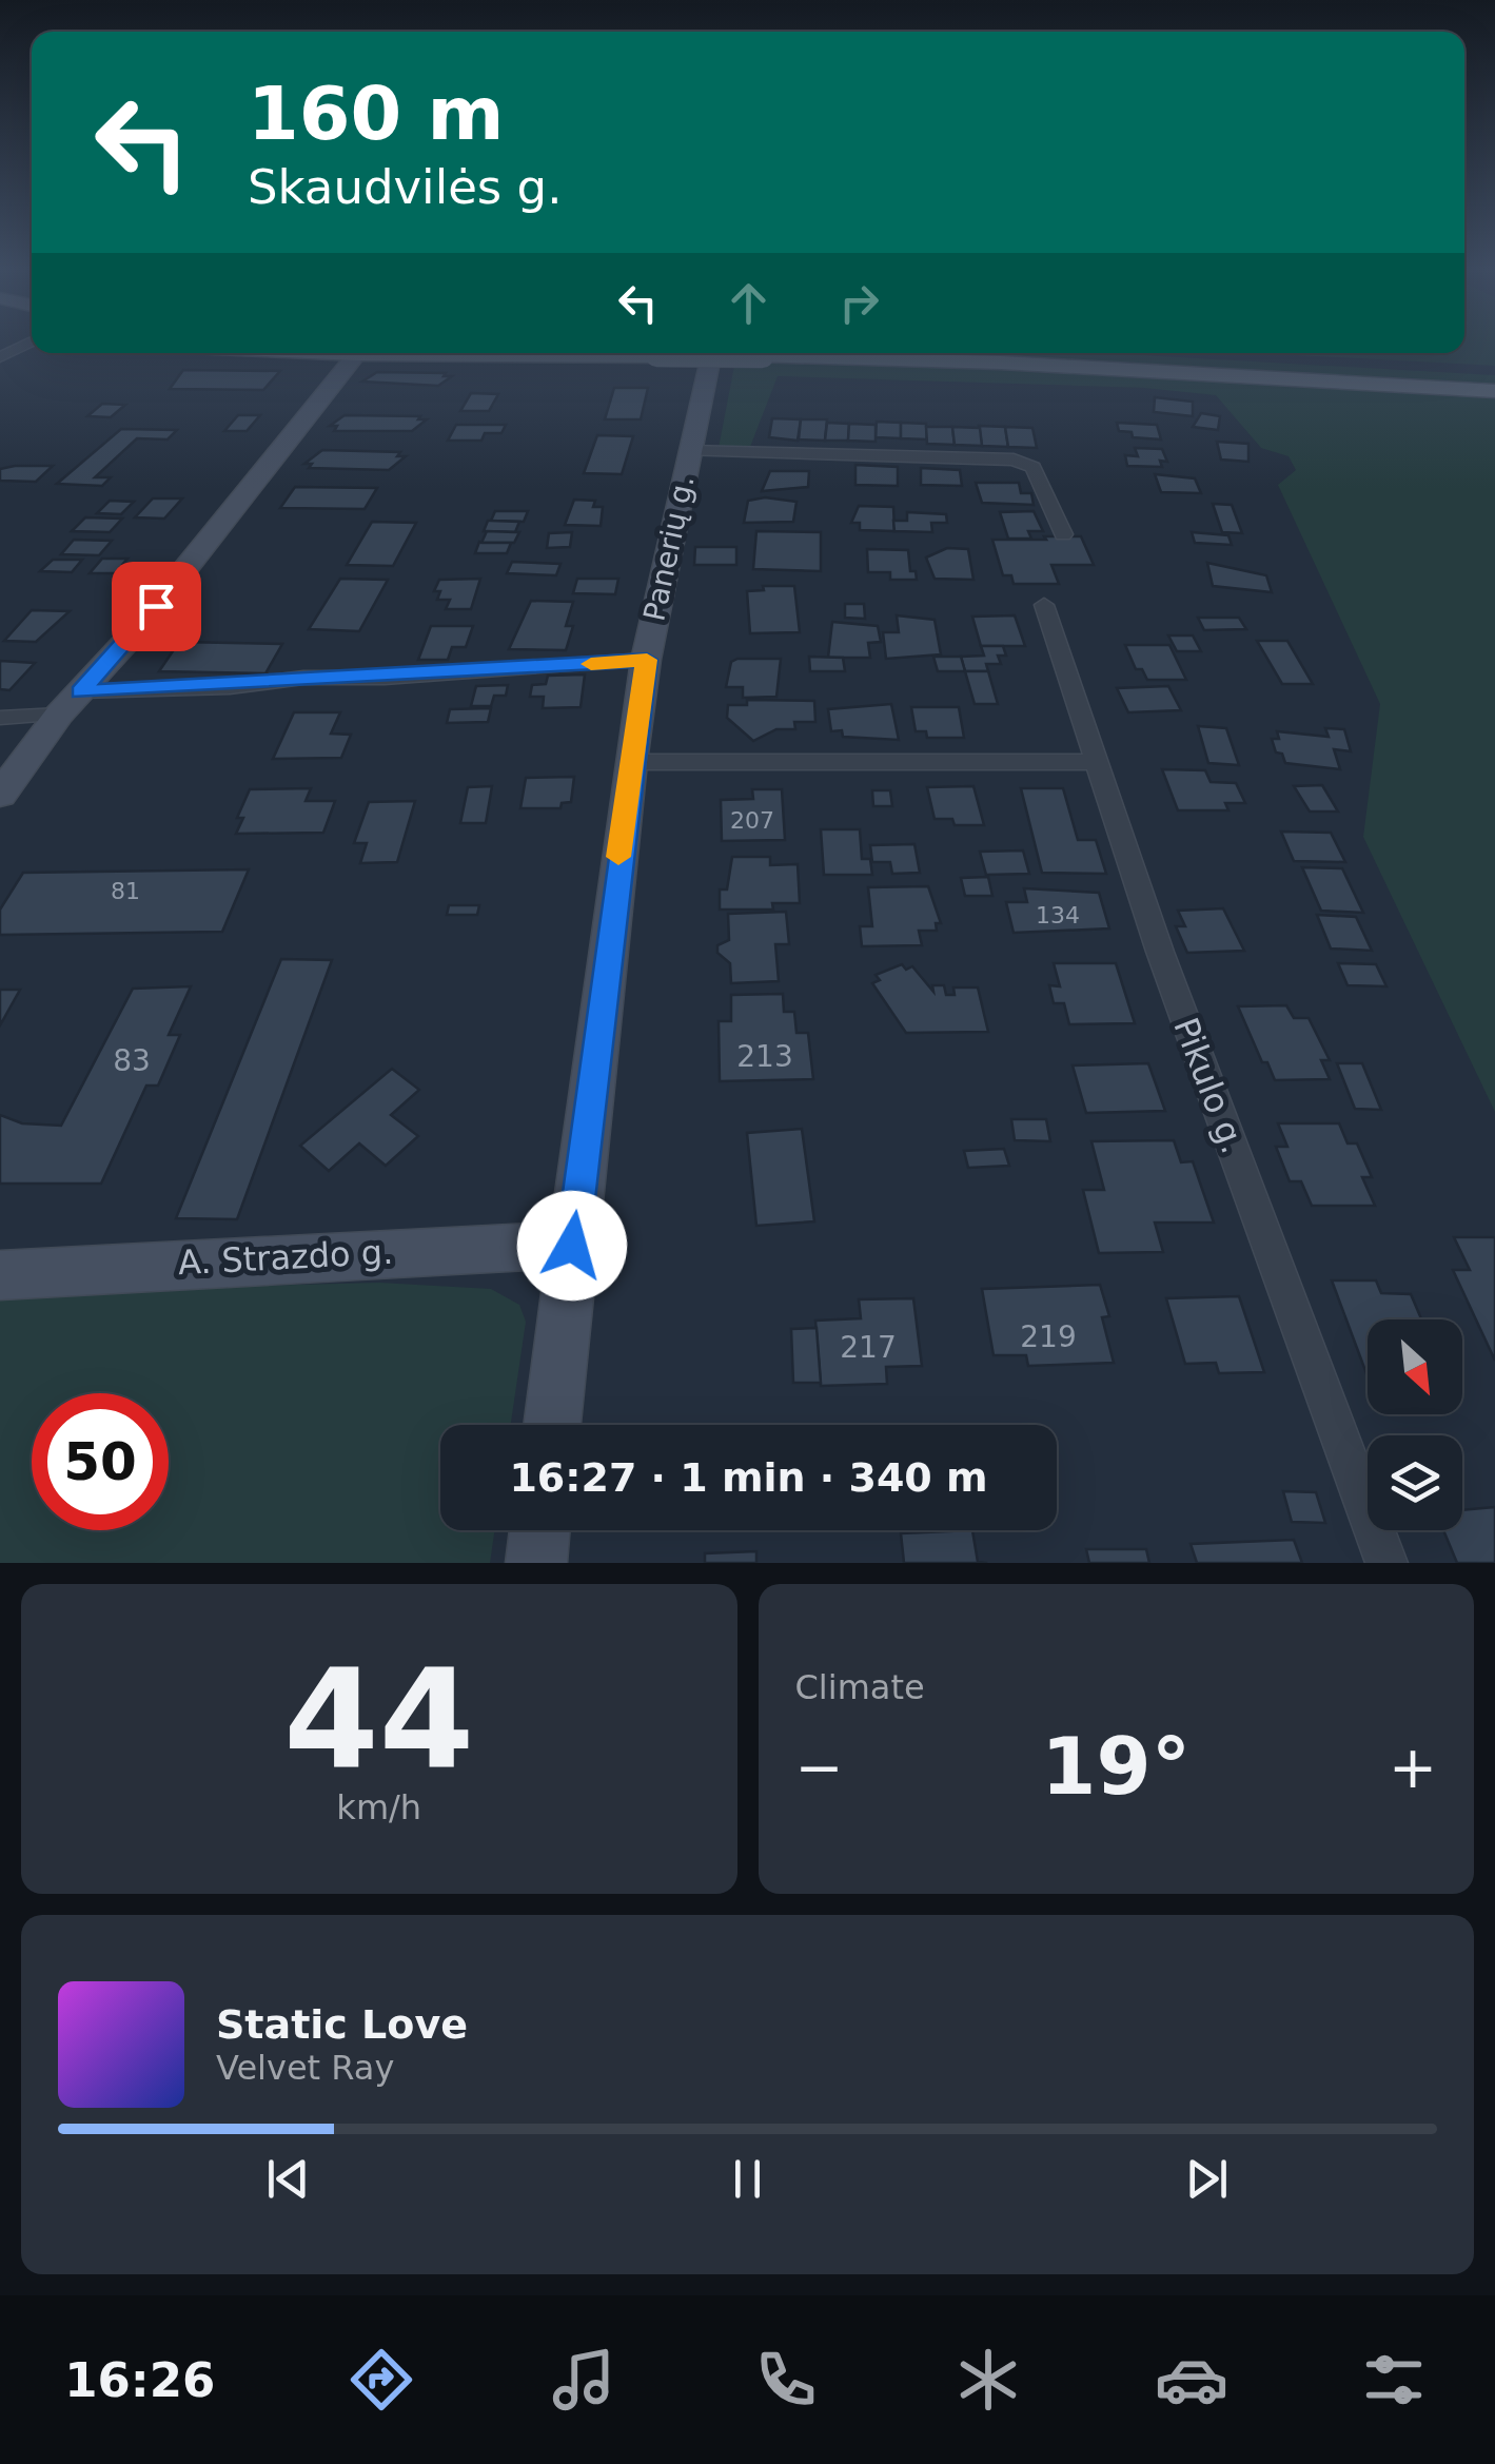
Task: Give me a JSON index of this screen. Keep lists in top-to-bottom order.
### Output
{
  "streets": {
    "main road": ["Panerių g.", "A. Strazdo g."],
    "street": ["Pikulo g."]
  },
  "crossings": [
    ["Panerių g.", "A. Strazdo g."]
  ],
  "house_numbers": [
    "207",
    "81",
    "134",
    "213",
    "83",
    "219",
    "217"
  ],
  "north": "bottom right",
  "page": {
    "turn": ["160 m", "Skaudvilės g."],
    "limit": "50",
    "trip": "16:27 · 1 min · 340 m",
    "tile": [
      ["44", "km/h"],
      "Climate"
    ],
    "heat": ["−", "19°", "+"],
    "song": ["Static Love", "Velvet Ray"],
    "tabs": "16:26"
  }
}
